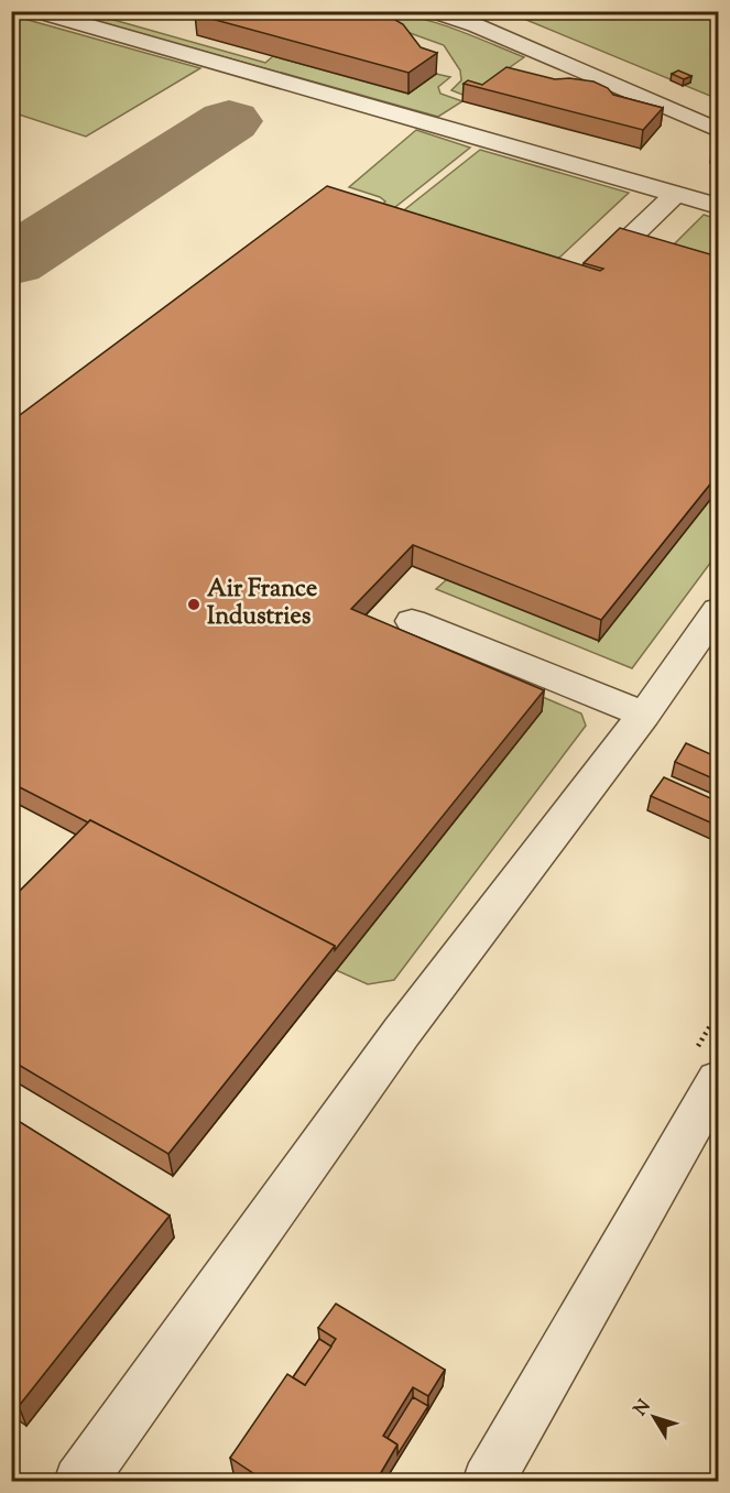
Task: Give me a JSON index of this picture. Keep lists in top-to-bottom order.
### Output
{
  "places": ["Air France Industries"],
  "north": "top left"
}
